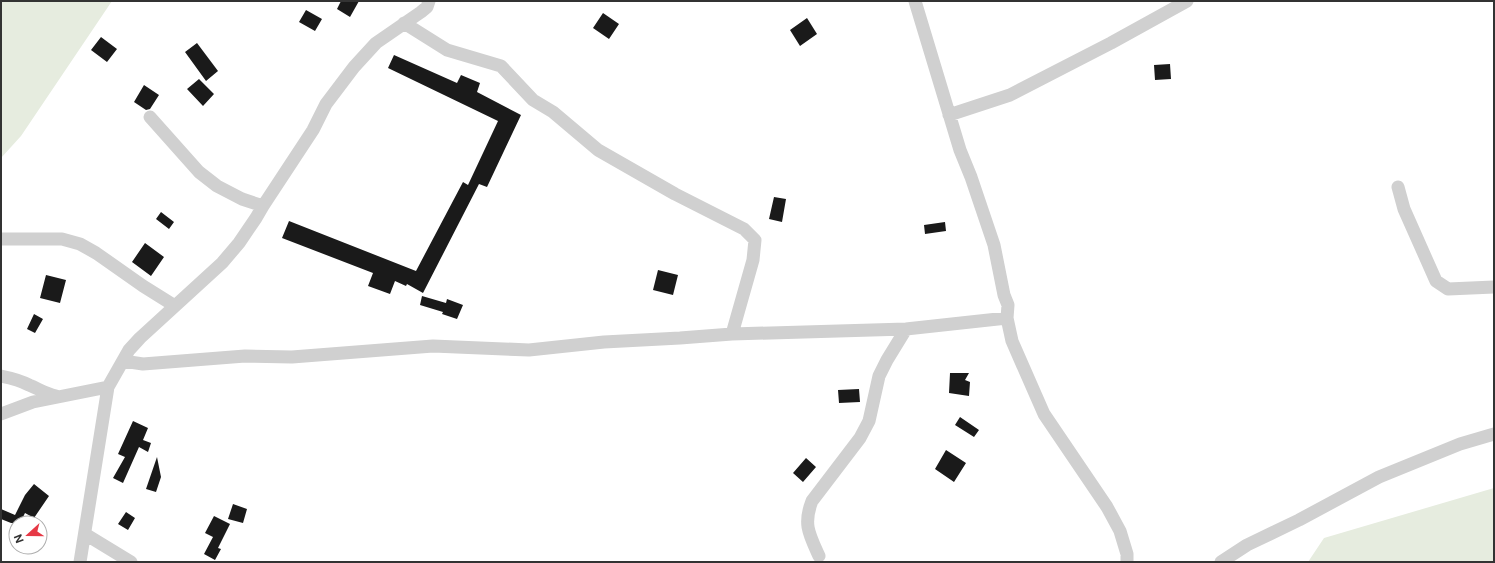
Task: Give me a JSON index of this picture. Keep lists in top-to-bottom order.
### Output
{
  "north": "left"
}
